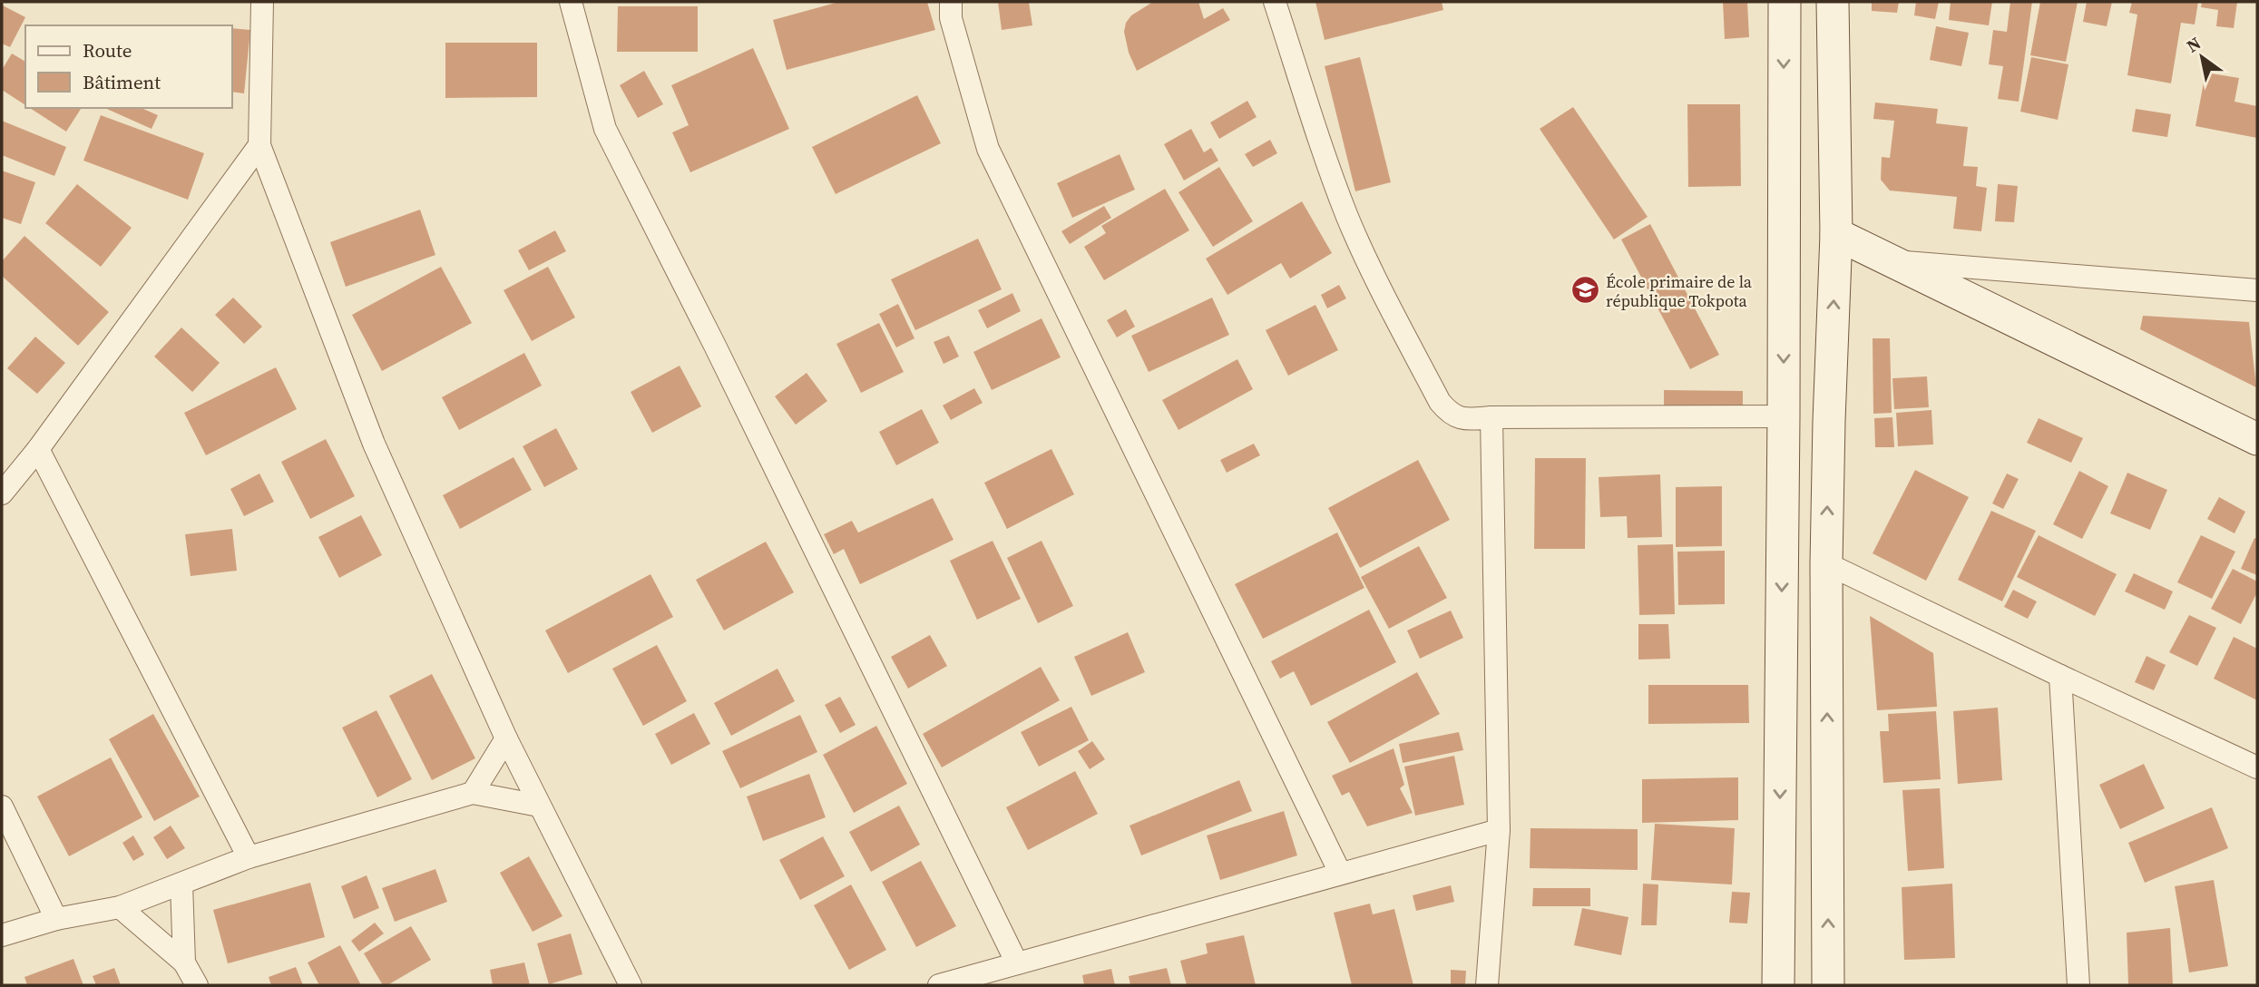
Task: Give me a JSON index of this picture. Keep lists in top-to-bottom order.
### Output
{
  "places": {
    "school or university": ["École primaire de la république Tokpota"]
  },
  "legend": ["Route", "Bâtiment"],
  "north": "top left"
}
